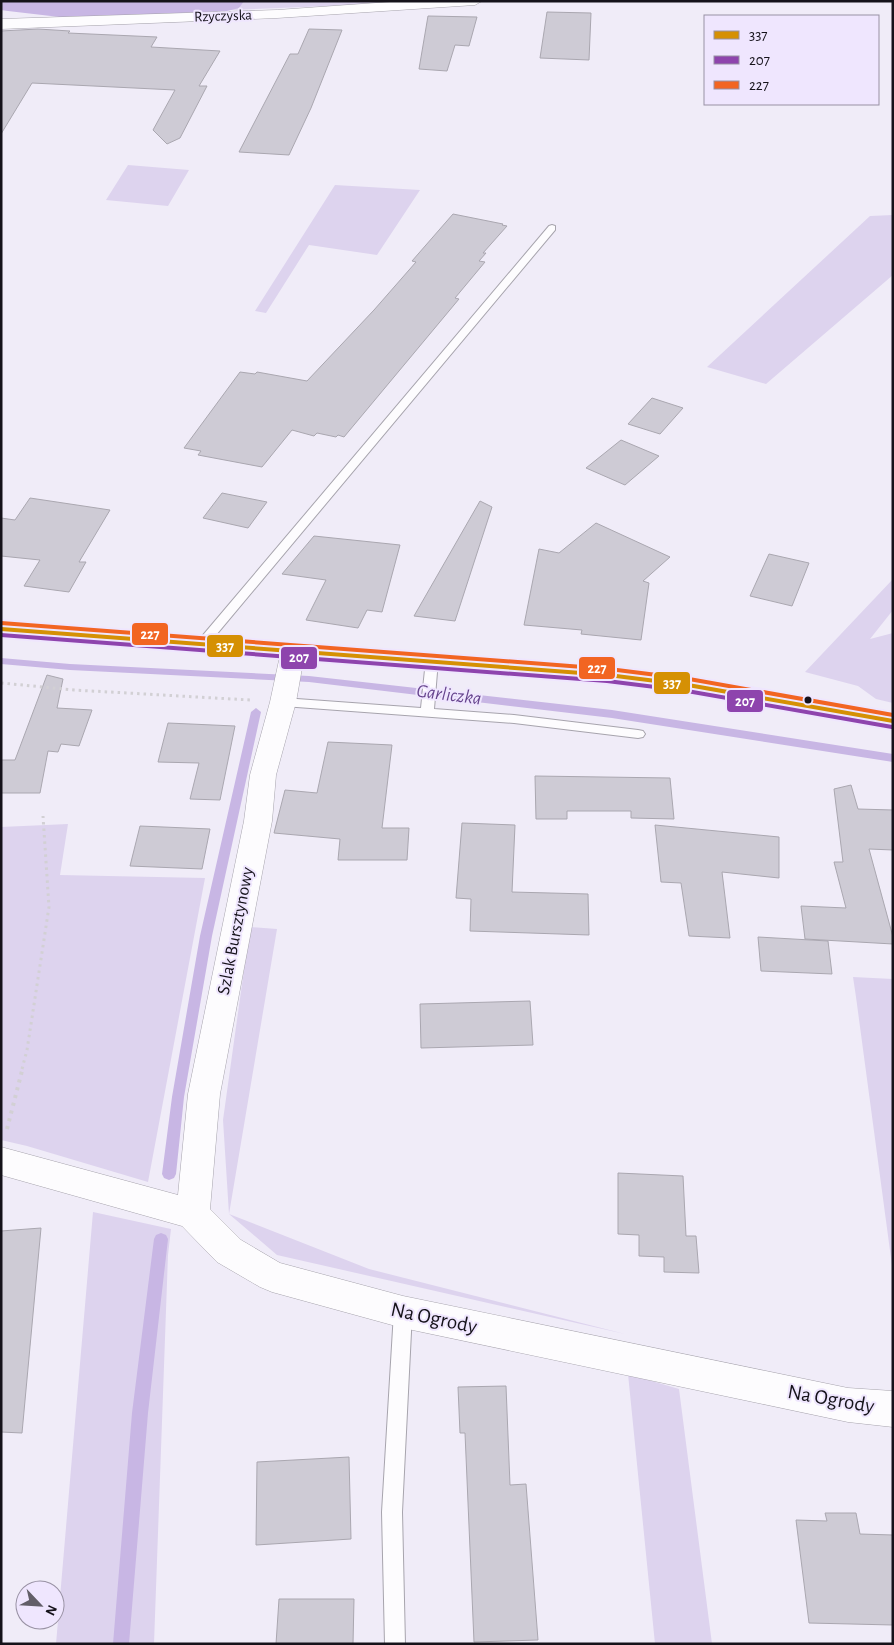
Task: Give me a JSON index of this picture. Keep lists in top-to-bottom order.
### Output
{
  "streets": {
    "street": ["Rzyczyska", "Szlak Bursztynowy", "Na Ogrody"]
  },
  "crossings": [
    ["Szlak Bursztynowy", "Na Ogrody"]
  ],
  "water": ["Garliczka"],
  "lines": ["transit line 227", "transit line 337", "transit line 207"],
  "legend": ["337", "207", "227"],
  "north": "bottom right"
}
